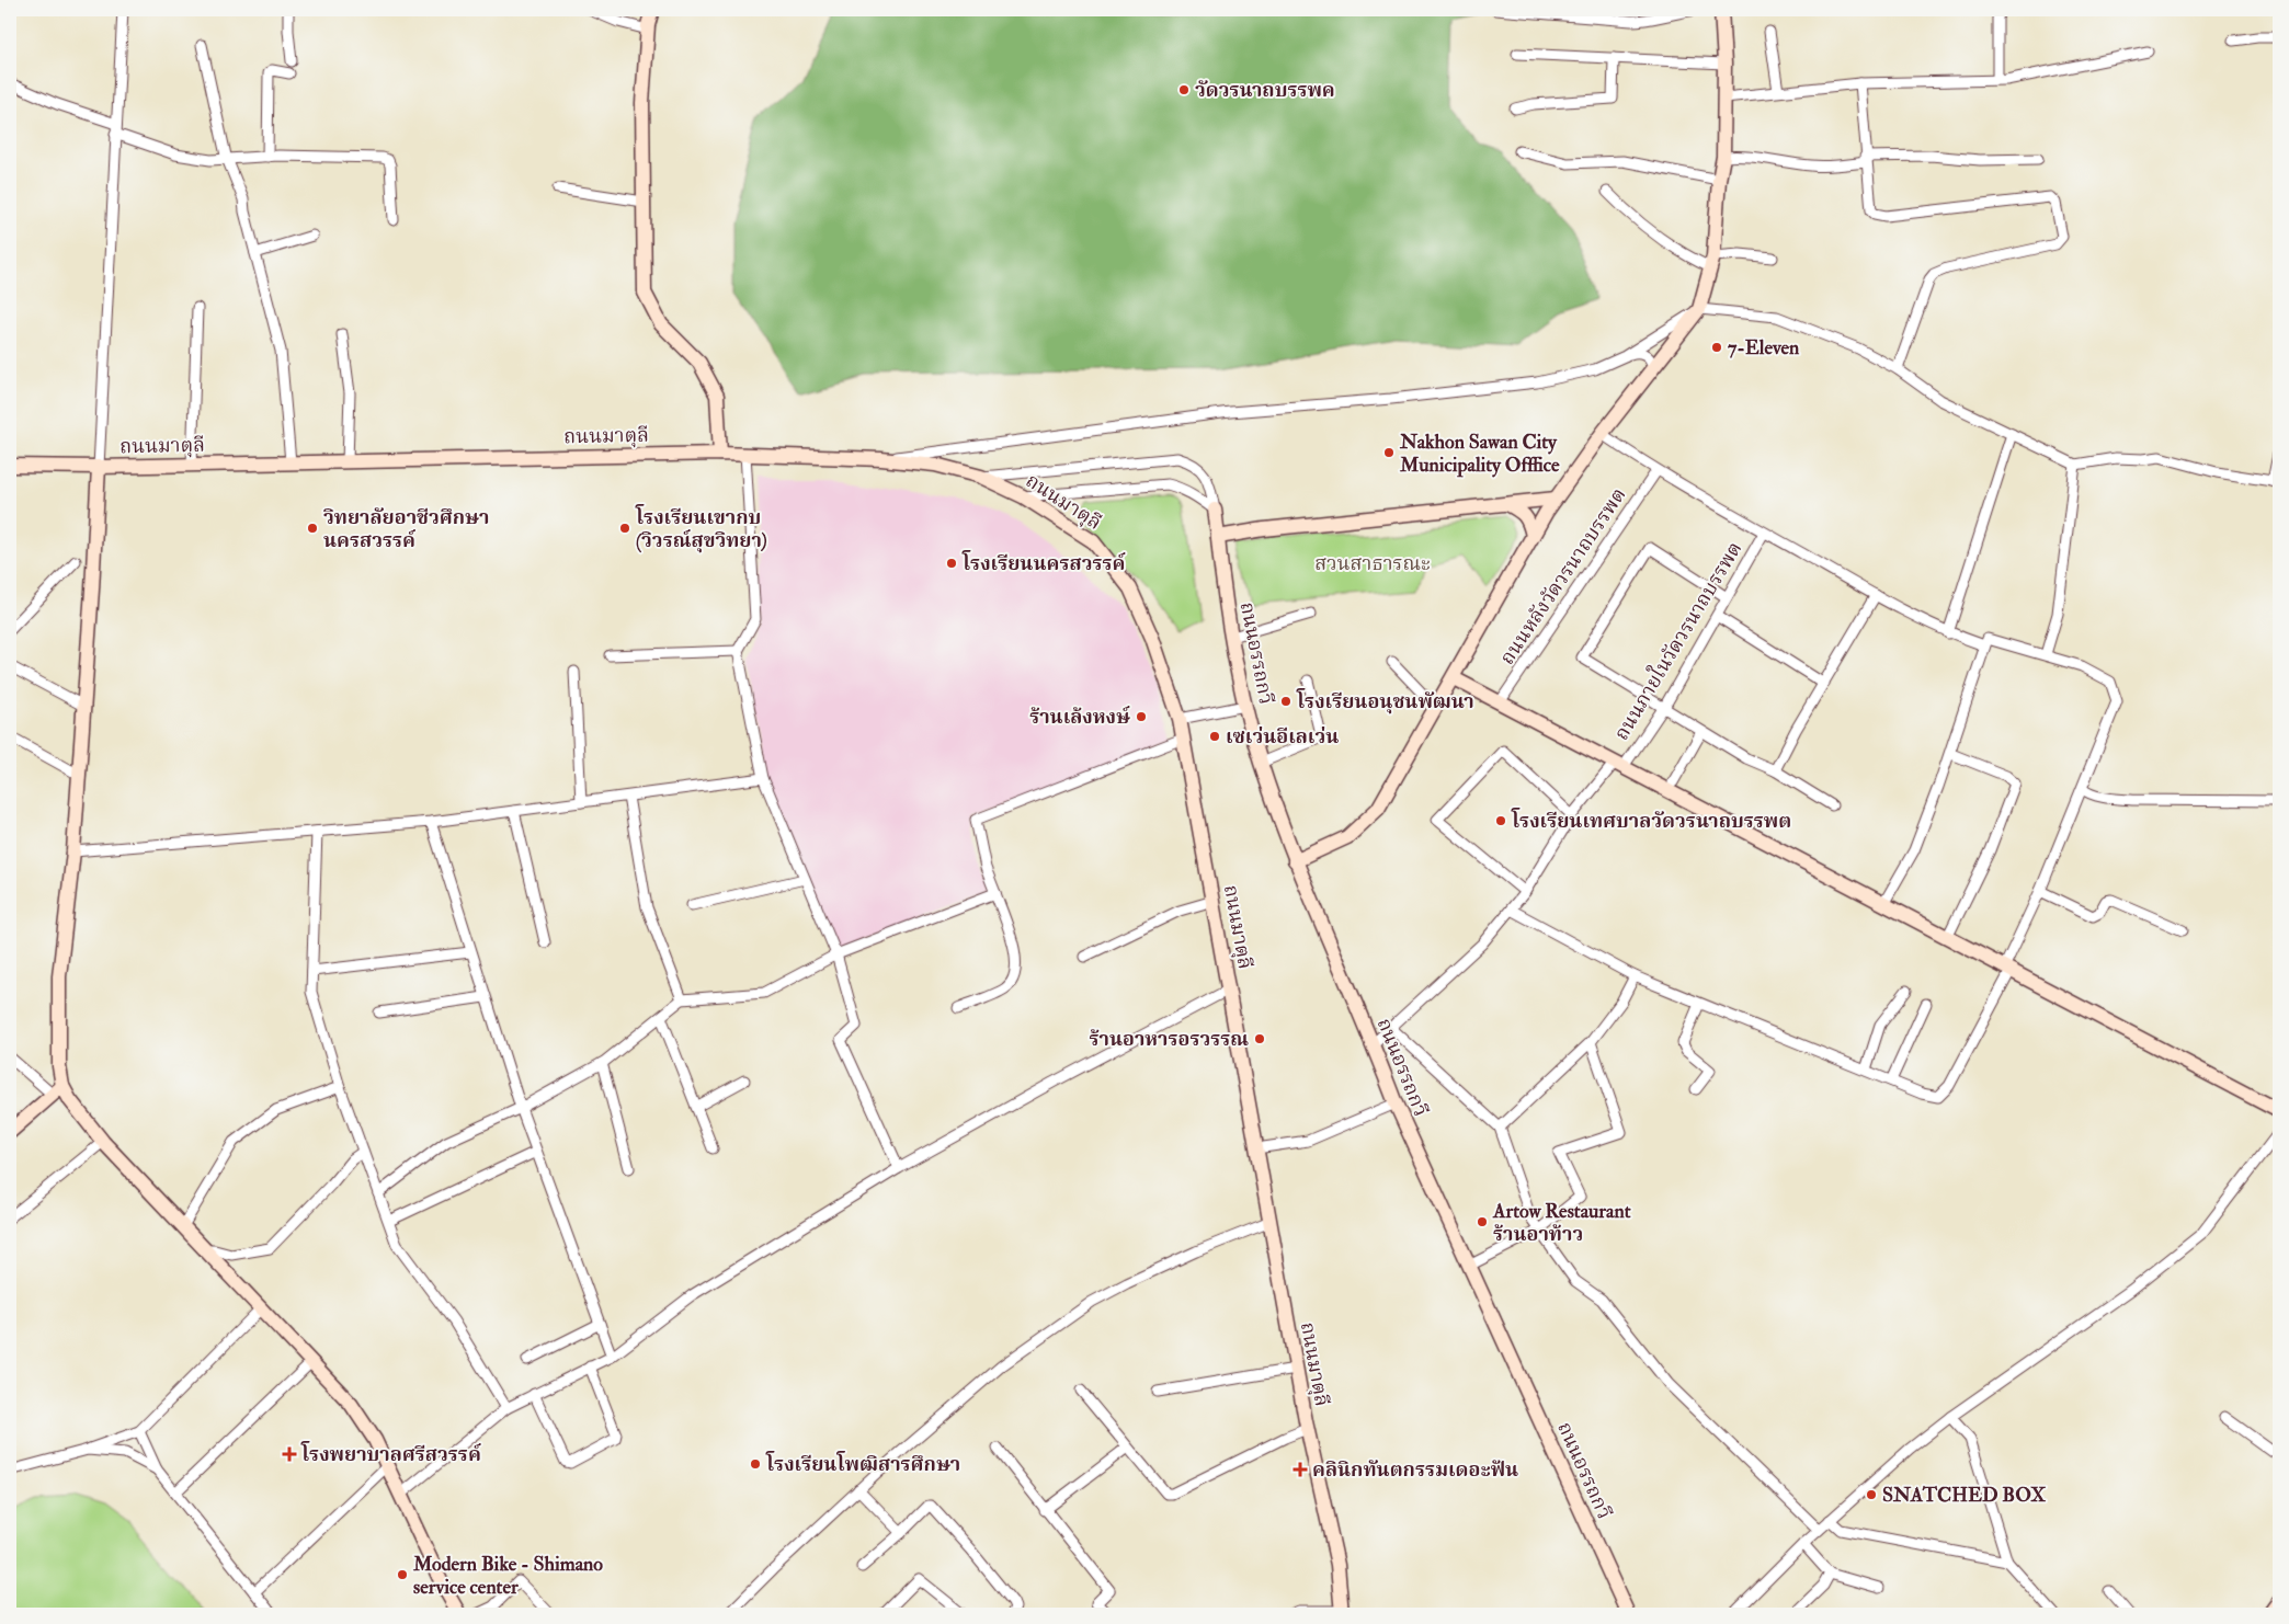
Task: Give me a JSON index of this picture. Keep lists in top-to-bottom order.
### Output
{
  "streets": {
    "street": [
      "ถนนมาตุลี",
      "ถนนหลังวัดวรนาถบรรพต",
      "ถนนภายในวัดวรนาถบรรพต",
      "ถนนอรรถกวี"
    ]
  },
  "crossings": [
    ["ถนนภายในวัดวรนาถบรรพต", "ถนนอรรถกวี"]
  ],
  "parks": ["สวนสาธารณะ"],
  "places": {
    "other": [
      "วัดวรนาถบรรพค",
      "7-Eleven",
      "Nakhon Sawan City Municipality Offfice",
      "วิทยาลัยอาชีวศึกษา นครสวรรค์",
      "โรงเรียนเขากบ (วิวรณ์สุขวิทยา)",
      "โรงเรียนนครสวรรค์",
      "โรงเรียนอนุชนพัฒนา",
      "ร้านเล้งหงษ์",
      "เซเว่นอีเลเว่น",
      "โรงเรียนเทศบาลวัดวรนาถบรรพต",
      "ร้านอาหารอรวรรณ",
      "Artow Restaurant ร้านอาท้าว",
      "โรงเรียนโพฒิสารศึกษา",
      "SNATCHED BOX",
      "Modern Bike - Shimano service center"
    ],
    "health": ["โรงพยาบาลศรีสวรรค์", "คลินิกทันตกรรมเดอะฟัน"]
  }
}
